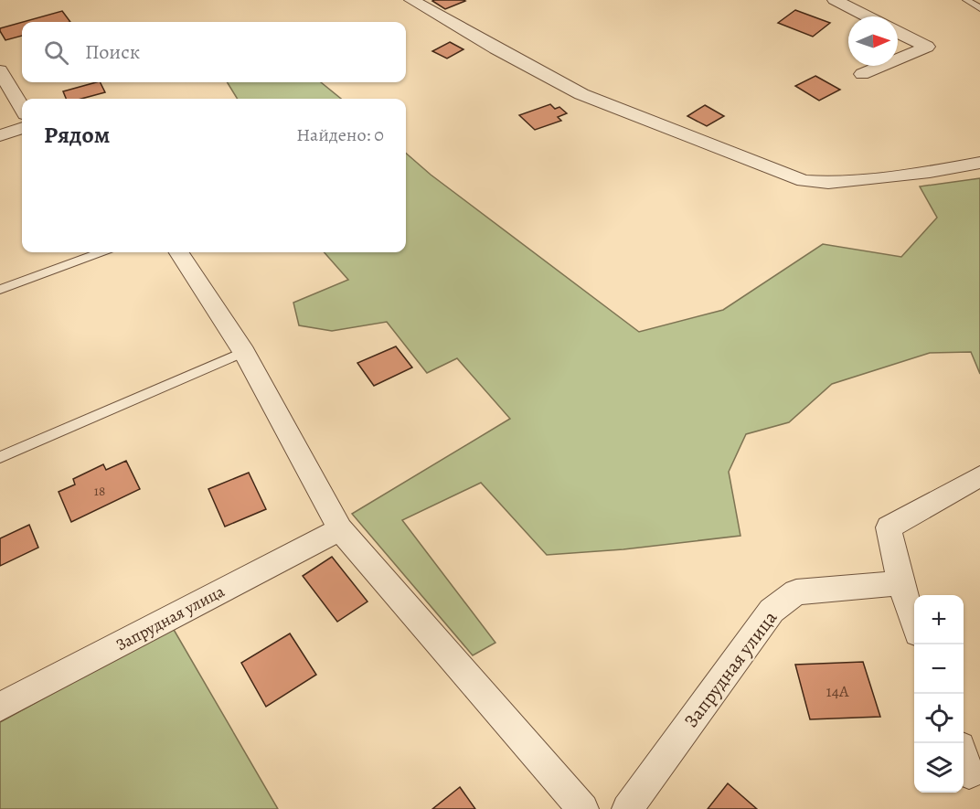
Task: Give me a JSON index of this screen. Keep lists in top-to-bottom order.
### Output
{
  "streets": {
    "street": ["Запрудная улица"]
  },
  "house_numbers": ["18", "14А"],
  "north": "right",
  "page": {
    "search": "Поиск",
    "heading": ["Рядом", "Найдено: 0"],
    "map_buttons": ["+", "−"]
  }
}
